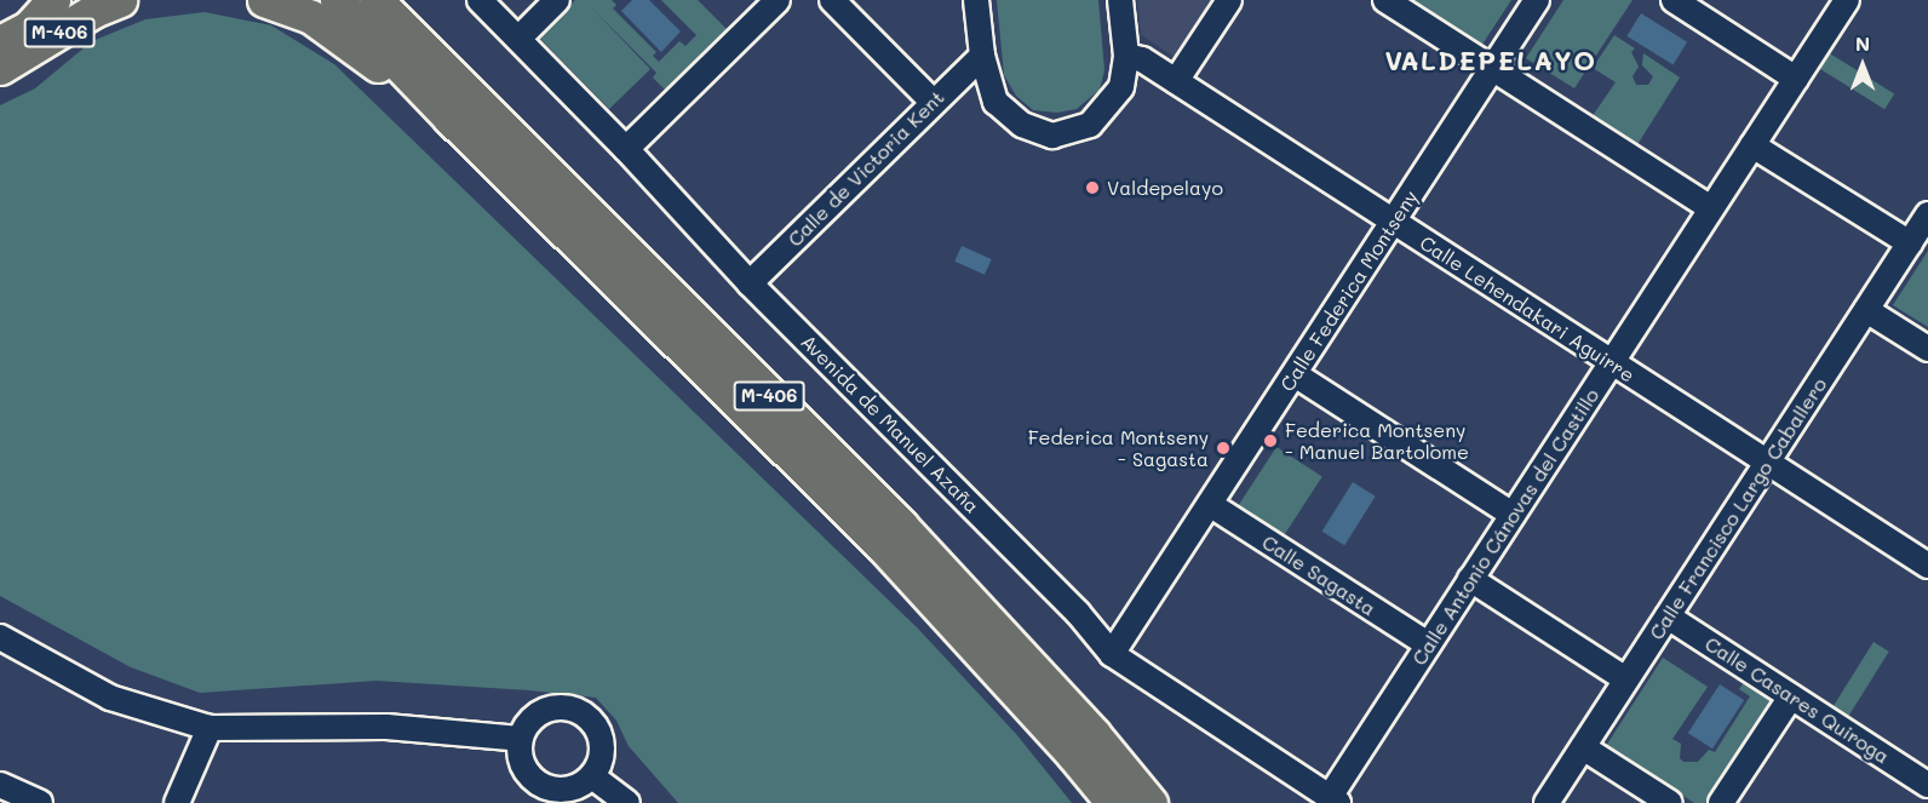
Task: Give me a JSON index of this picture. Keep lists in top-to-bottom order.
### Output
{
  "streets": {
    "highway": ["M-406"],
    "street": [
      "Calle de Victoria Kent",
      "Calle Federica Montseny",
      "Calle Lehendakari Aguirre",
      "Avenida de Manuel Azaña",
      "Calle Francisco Largo Caballero",
      "Calle Antonio Cánovas del Castillo",
      "Calle Sagasta",
      "Calle Casares Quiroga"
    ]
  },
  "crossings": [
    ["Calle de Victoria Kent", "Avenida de Manuel Azaña"],
    ["Calle Federica Montseny", "Calle Lehendakari Aguirre"],
    ["Calle Federica Montseny", "Avenida de Manuel Azaña"],
    ["Calle Federica Montseny", "Calle Sagasta"],
    ["Calle Lehendakari Aguirre", "Calle Francisco Largo Caballero"],
    ["Calle Lehendakari Aguirre", "Calle Antonio Cánovas del Castillo"],
    ["Avenida de Manuel Azaña", "Calle Antonio Cánovas del Castillo"],
    ["Calle Francisco Largo Caballero", "Calle Casares Quiroga"],
    ["Calle Antonio Cánovas del Castillo", "Calle Sagasta"]
  ],
  "districts": ["VALDEPELAYO"],
  "places": ["Valdepelayo", "Federica Montseny - Manuel Bartolome", "Federica Montseny - Sagasta"],
  "north": "top"
}
